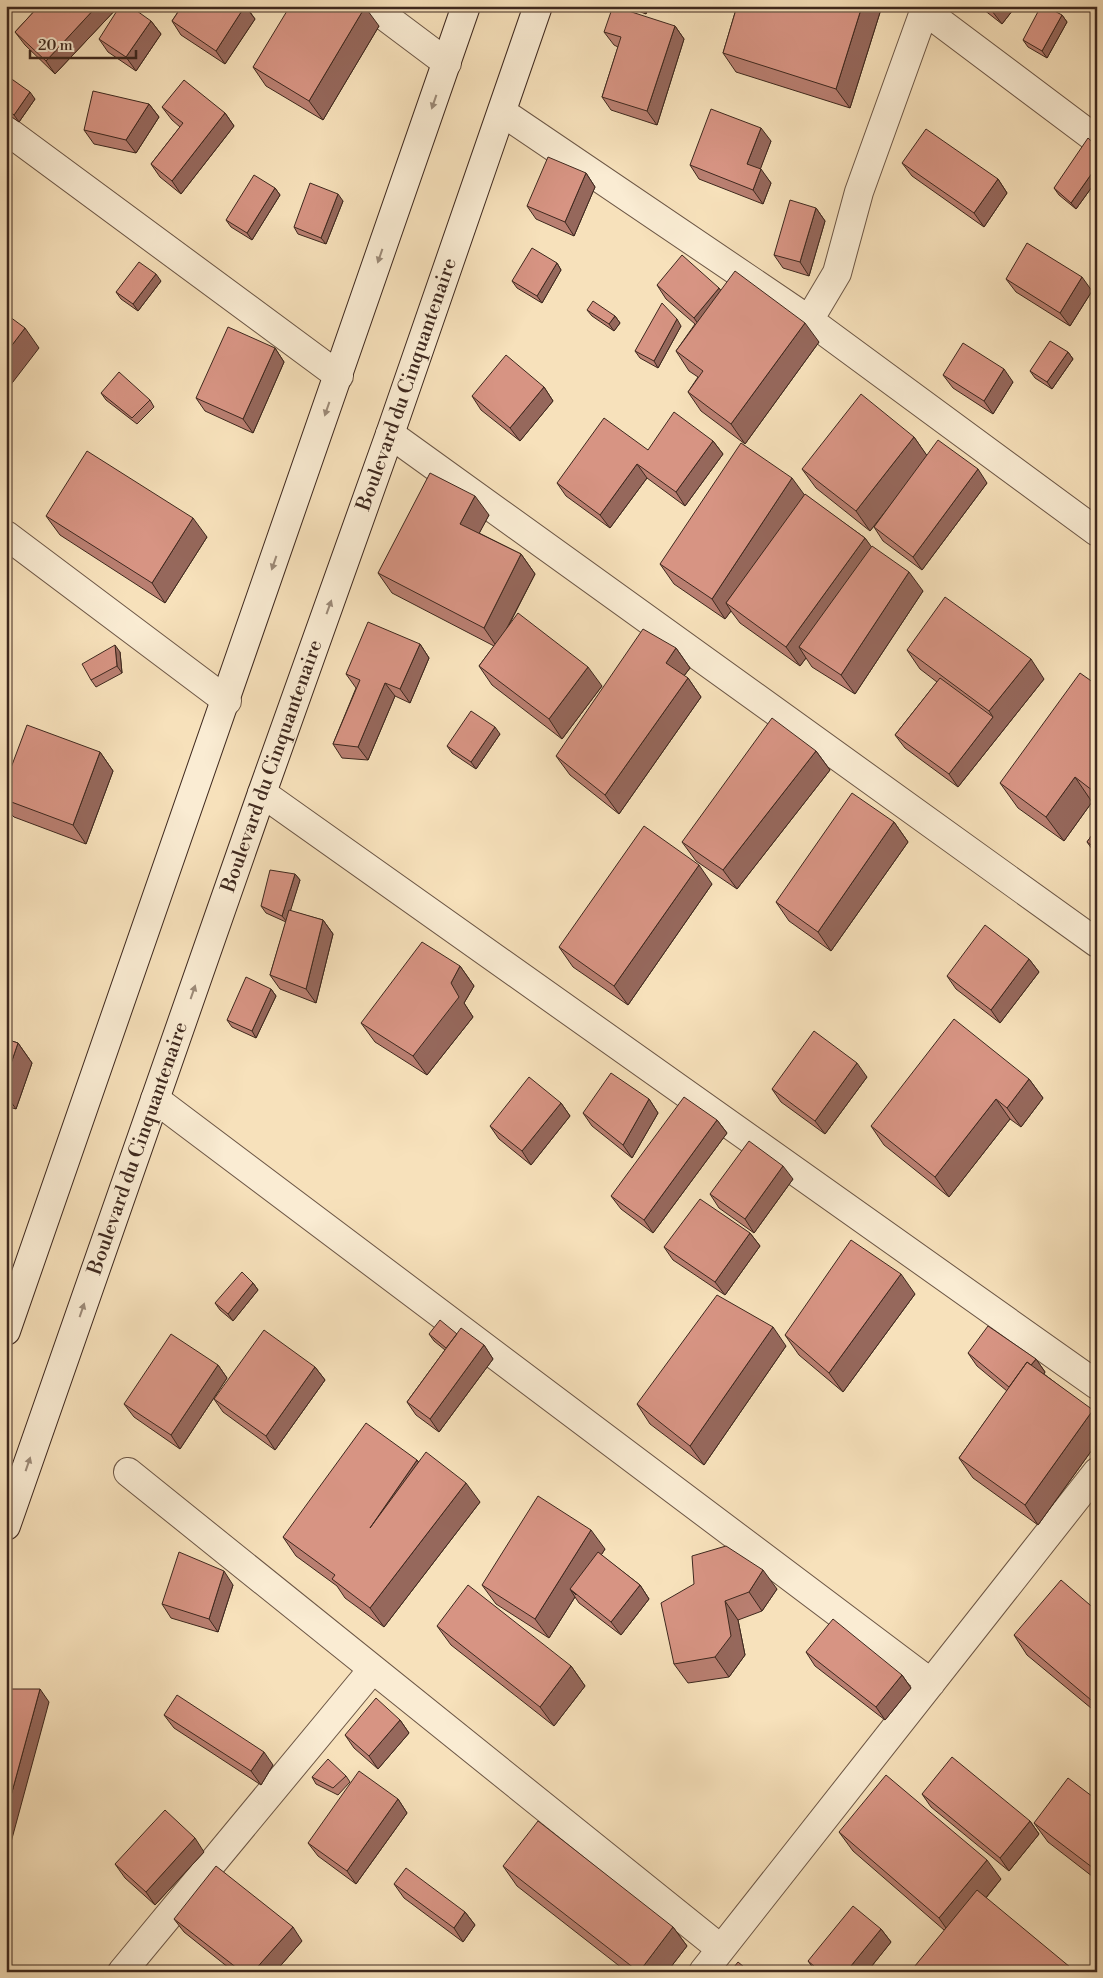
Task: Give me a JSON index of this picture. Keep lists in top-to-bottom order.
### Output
{
  "streets": {
    "street": ["Boulevard du Cinquantenaire"]
  },
  "scale_bar": "20 m"
}
